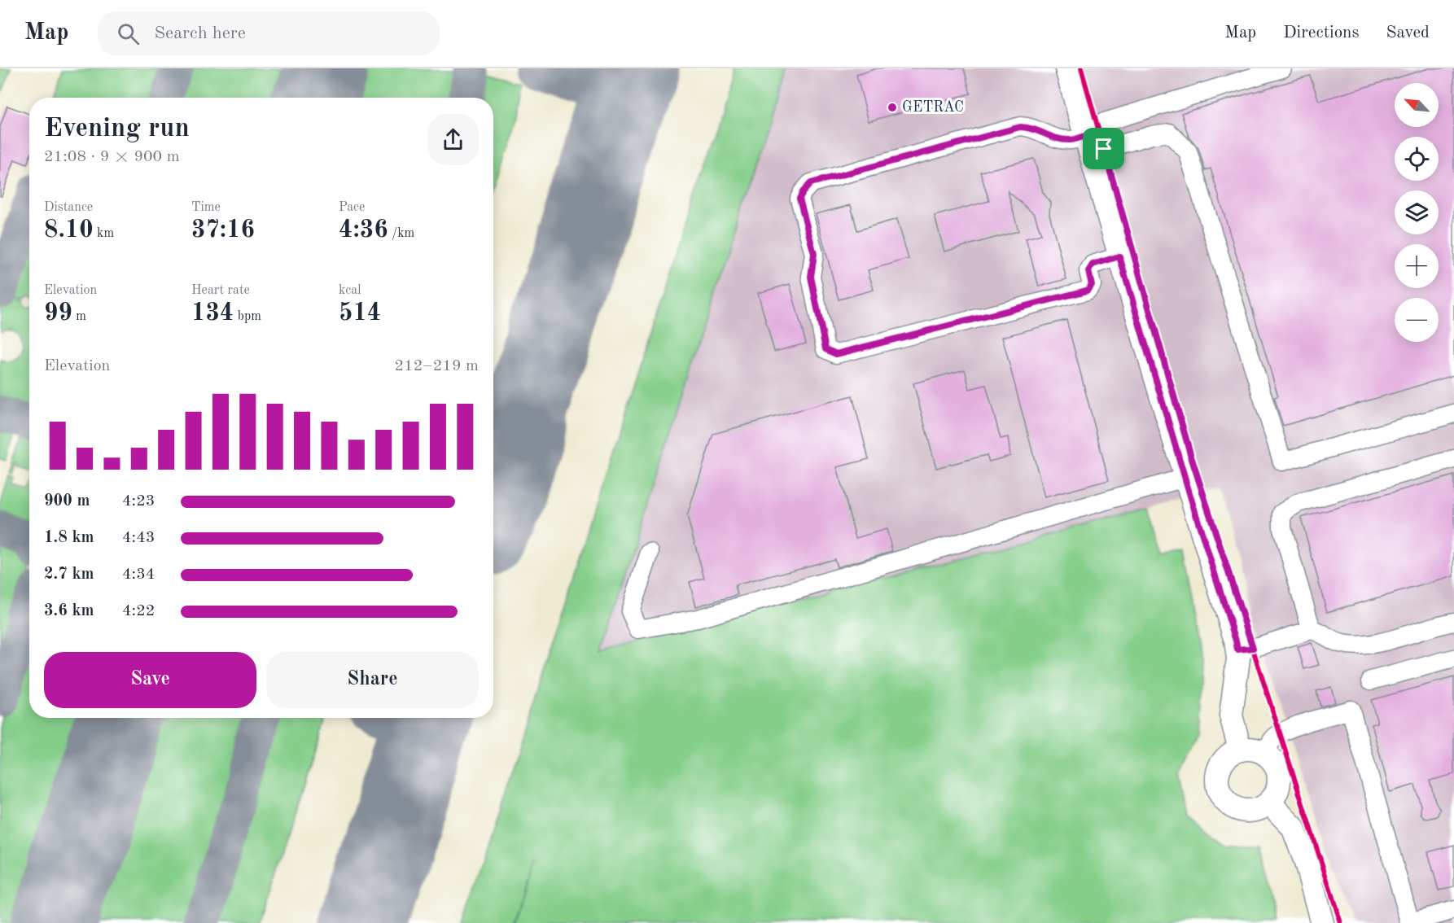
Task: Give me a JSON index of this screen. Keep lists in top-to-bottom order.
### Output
{
  "places": ["GETRAC"],
  "north": "top left",
  "page": {
    "header": "Map",
    "search": "Search here",
    "nav": ["Map", "Directions", "Saved"],
    "map_buttons": ["+", "−"],
    "heading": ["Evening run", "21:08 · 9 × 900 m"],
    "stats": [
      ["Distance", "8.10 km"],
      ["Time", "37:16"],
      ["Pace", "4:36 /km"],
      ["Elevation", "99 m"],
      ["Heart rate", "134 bpm"],
      ["kcal", "514"]
    ],
    "chart": ["Elevation", "212–219 m"],
    "list": [
      {
        "name": "900 m",
        "note": "4:23"
      },
      {
        "name": "1.8 km",
        "note": "4:43"
      },
      {
        "name": "2.7 km",
        "note": "4:34"
      },
      {
        "name": "3.6 km",
        "note": "4:22"
      }
    ],
    "buttons": ["Save", "Share"]
  }
}
